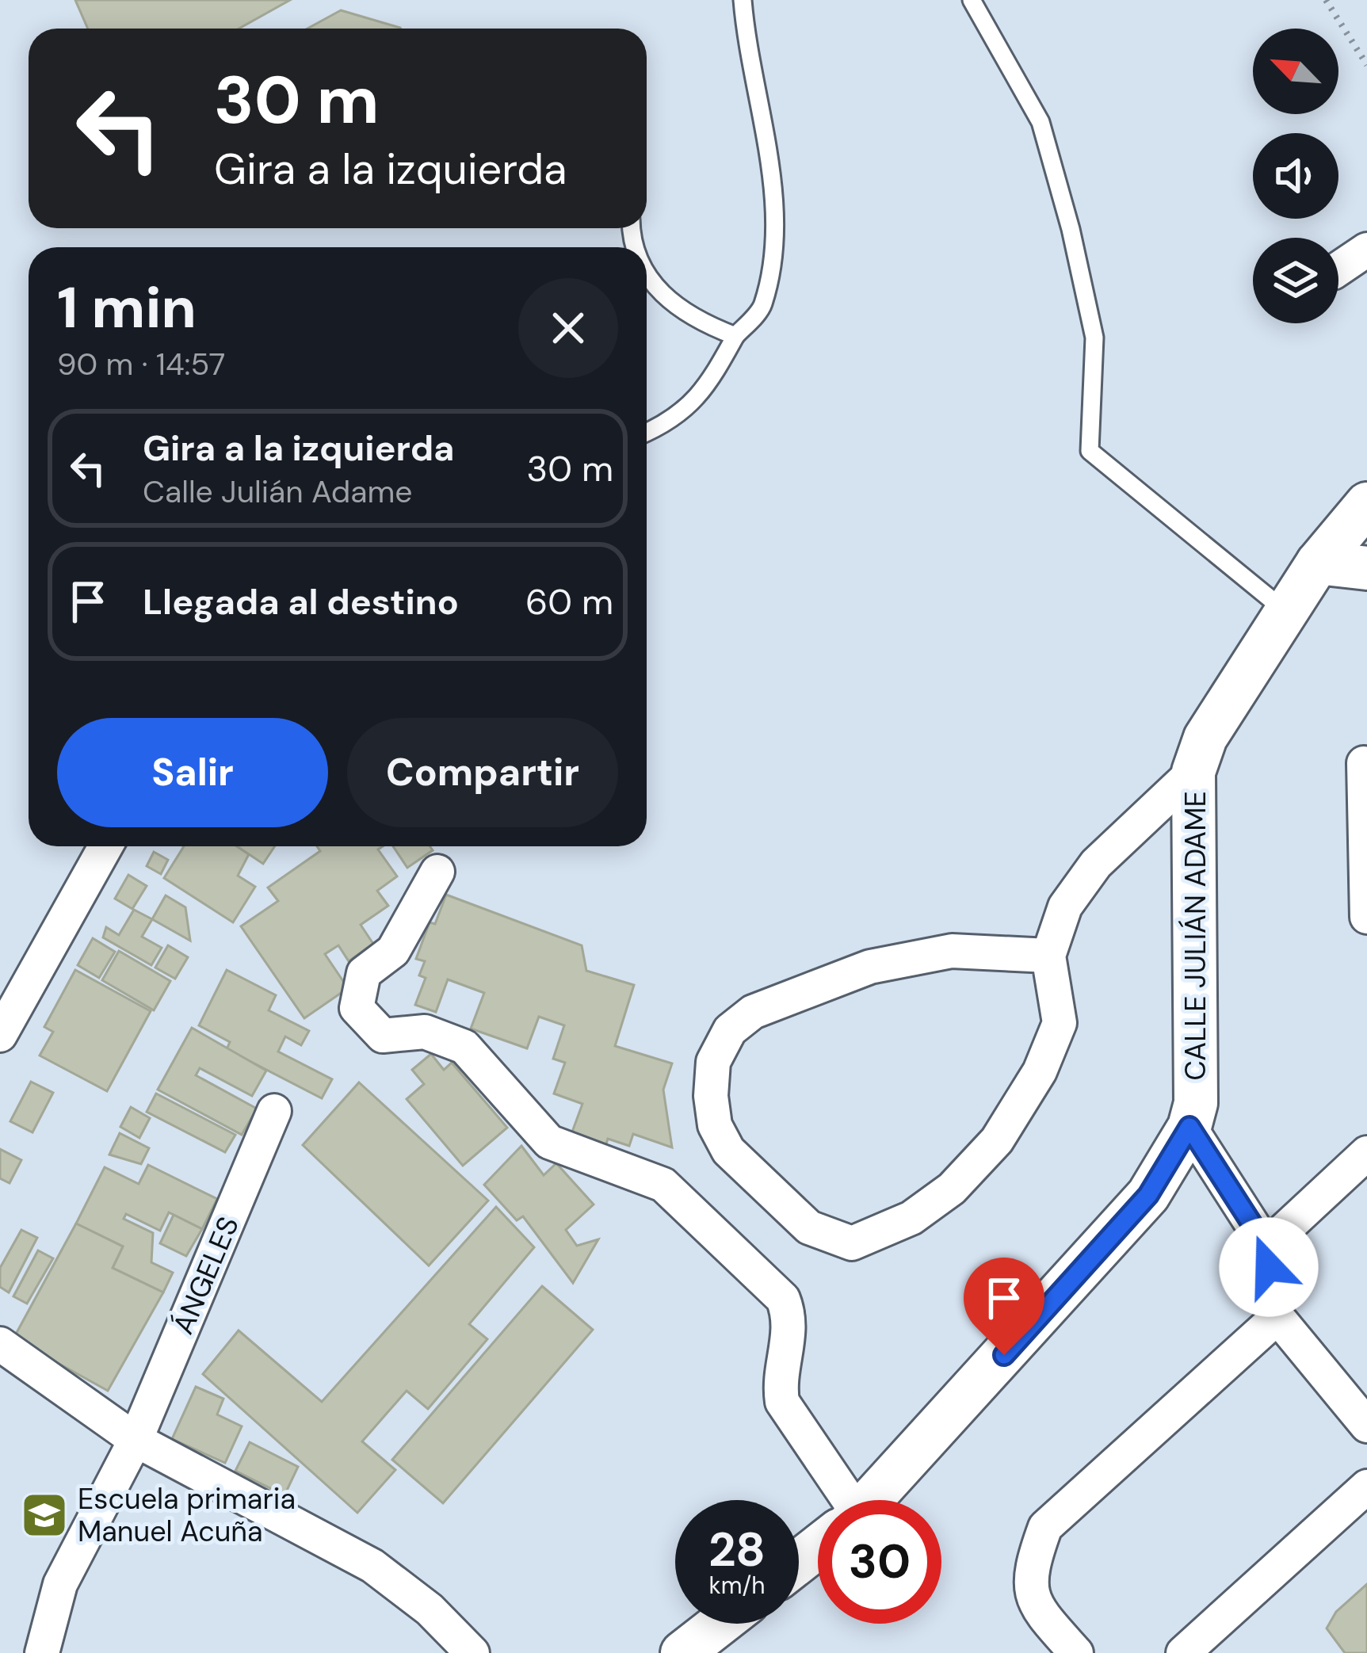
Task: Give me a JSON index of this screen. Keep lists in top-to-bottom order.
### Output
{
  "streets": {
    "street": ["CALLE JULIÁN ADAME", "ÁNGELES"]
  },
  "places": {
    "school or university": ["Escuela primaria Manuel Acuña"]
  },
  "north": "top left",
  "page": {
    "turn": ["30 m", "Gira a la izquierda"],
    "heading": ["1 min", "90 m · 14:57"],
    "list": [
      {
        "name": "Gira a la izquierda",
        "note": "Calle Julián Adame",
        "value": "30 m"
      },
      {
        "name": "Llegada al destino",
        "value": "60 m"
      }
    ],
    "buttons": ["Salir", "Compartir"],
    "speed": "28 km/h",
    "limit": "30"
  }
}
